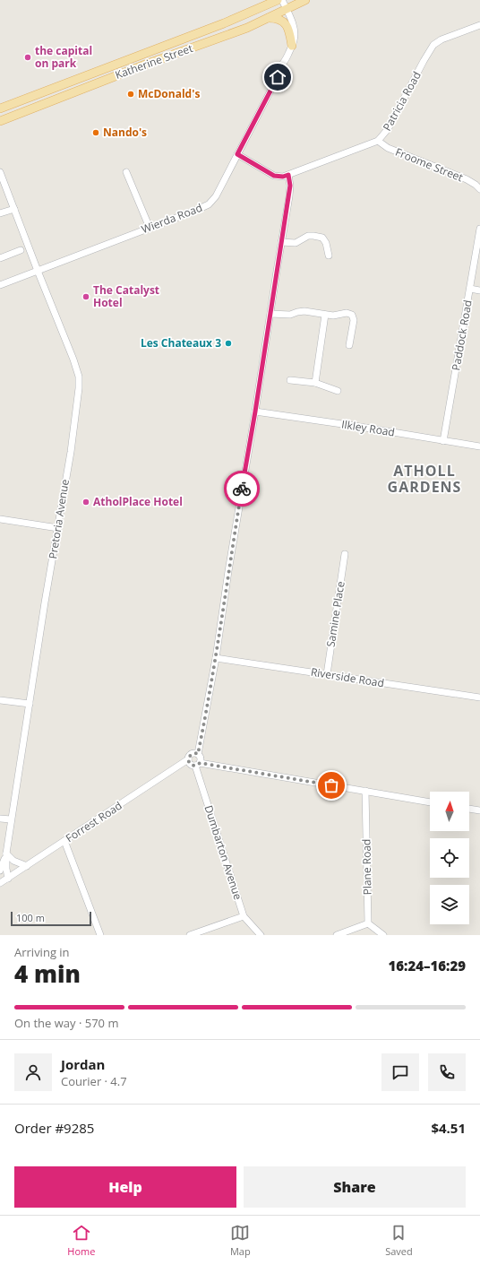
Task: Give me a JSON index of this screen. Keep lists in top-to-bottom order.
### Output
{
  "streets": {
    "main road": ["Katherine Street"],
    "street": [
      "Patricia Road",
      "Froome Street",
      "Wierda Road",
      "Paddock Road",
      "Ilkley Road",
      "Pretoria Avenue",
      "Samine Place",
      "Riverside Road",
      "Forrest Road",
      "Dumbarton Avenue",
      "Plane Road"
    ]
  },
  "crossings": [
    ["Patricia Road", "Froome Street"],
    ["Patricia Road", "Wierda Road"],
    ["Wierda Road", "Pretoria Avenue"],
    ["Paddock Road", "Ilkley Road"],
    ["Pretoria Avenue", "Forrest Road"],
    ["Samine Place", "Riverside Road"],
    ["Forrest Road", "Dumbarton Avenue"]
  ],
  "districts": ["ATHOLL GARDENS"],
  "places": [
    "the capital on park",
    "McDonald's",
    "Nando's",
    "The Catalyst Hotel",
    "Les Chateaux 3",
    "AtholPlace Hotel"
  ],
  "scale_bar": "100 m",
  "north": "top",
  "page": {
    "scale": "100 m",
    "heading": ["4 min", "Arriving in", "16:24–16:29"],
    "panel": [
      "Jordan",
      "Courier · 4.7",
      "Order #9285",
      "$4.51"
    ],
    "bar": "On the way · 570 m",
    "buttons": ["Help", "Share"],
    "tabs": ["Home", "Map", "Saved"]
  }
}
